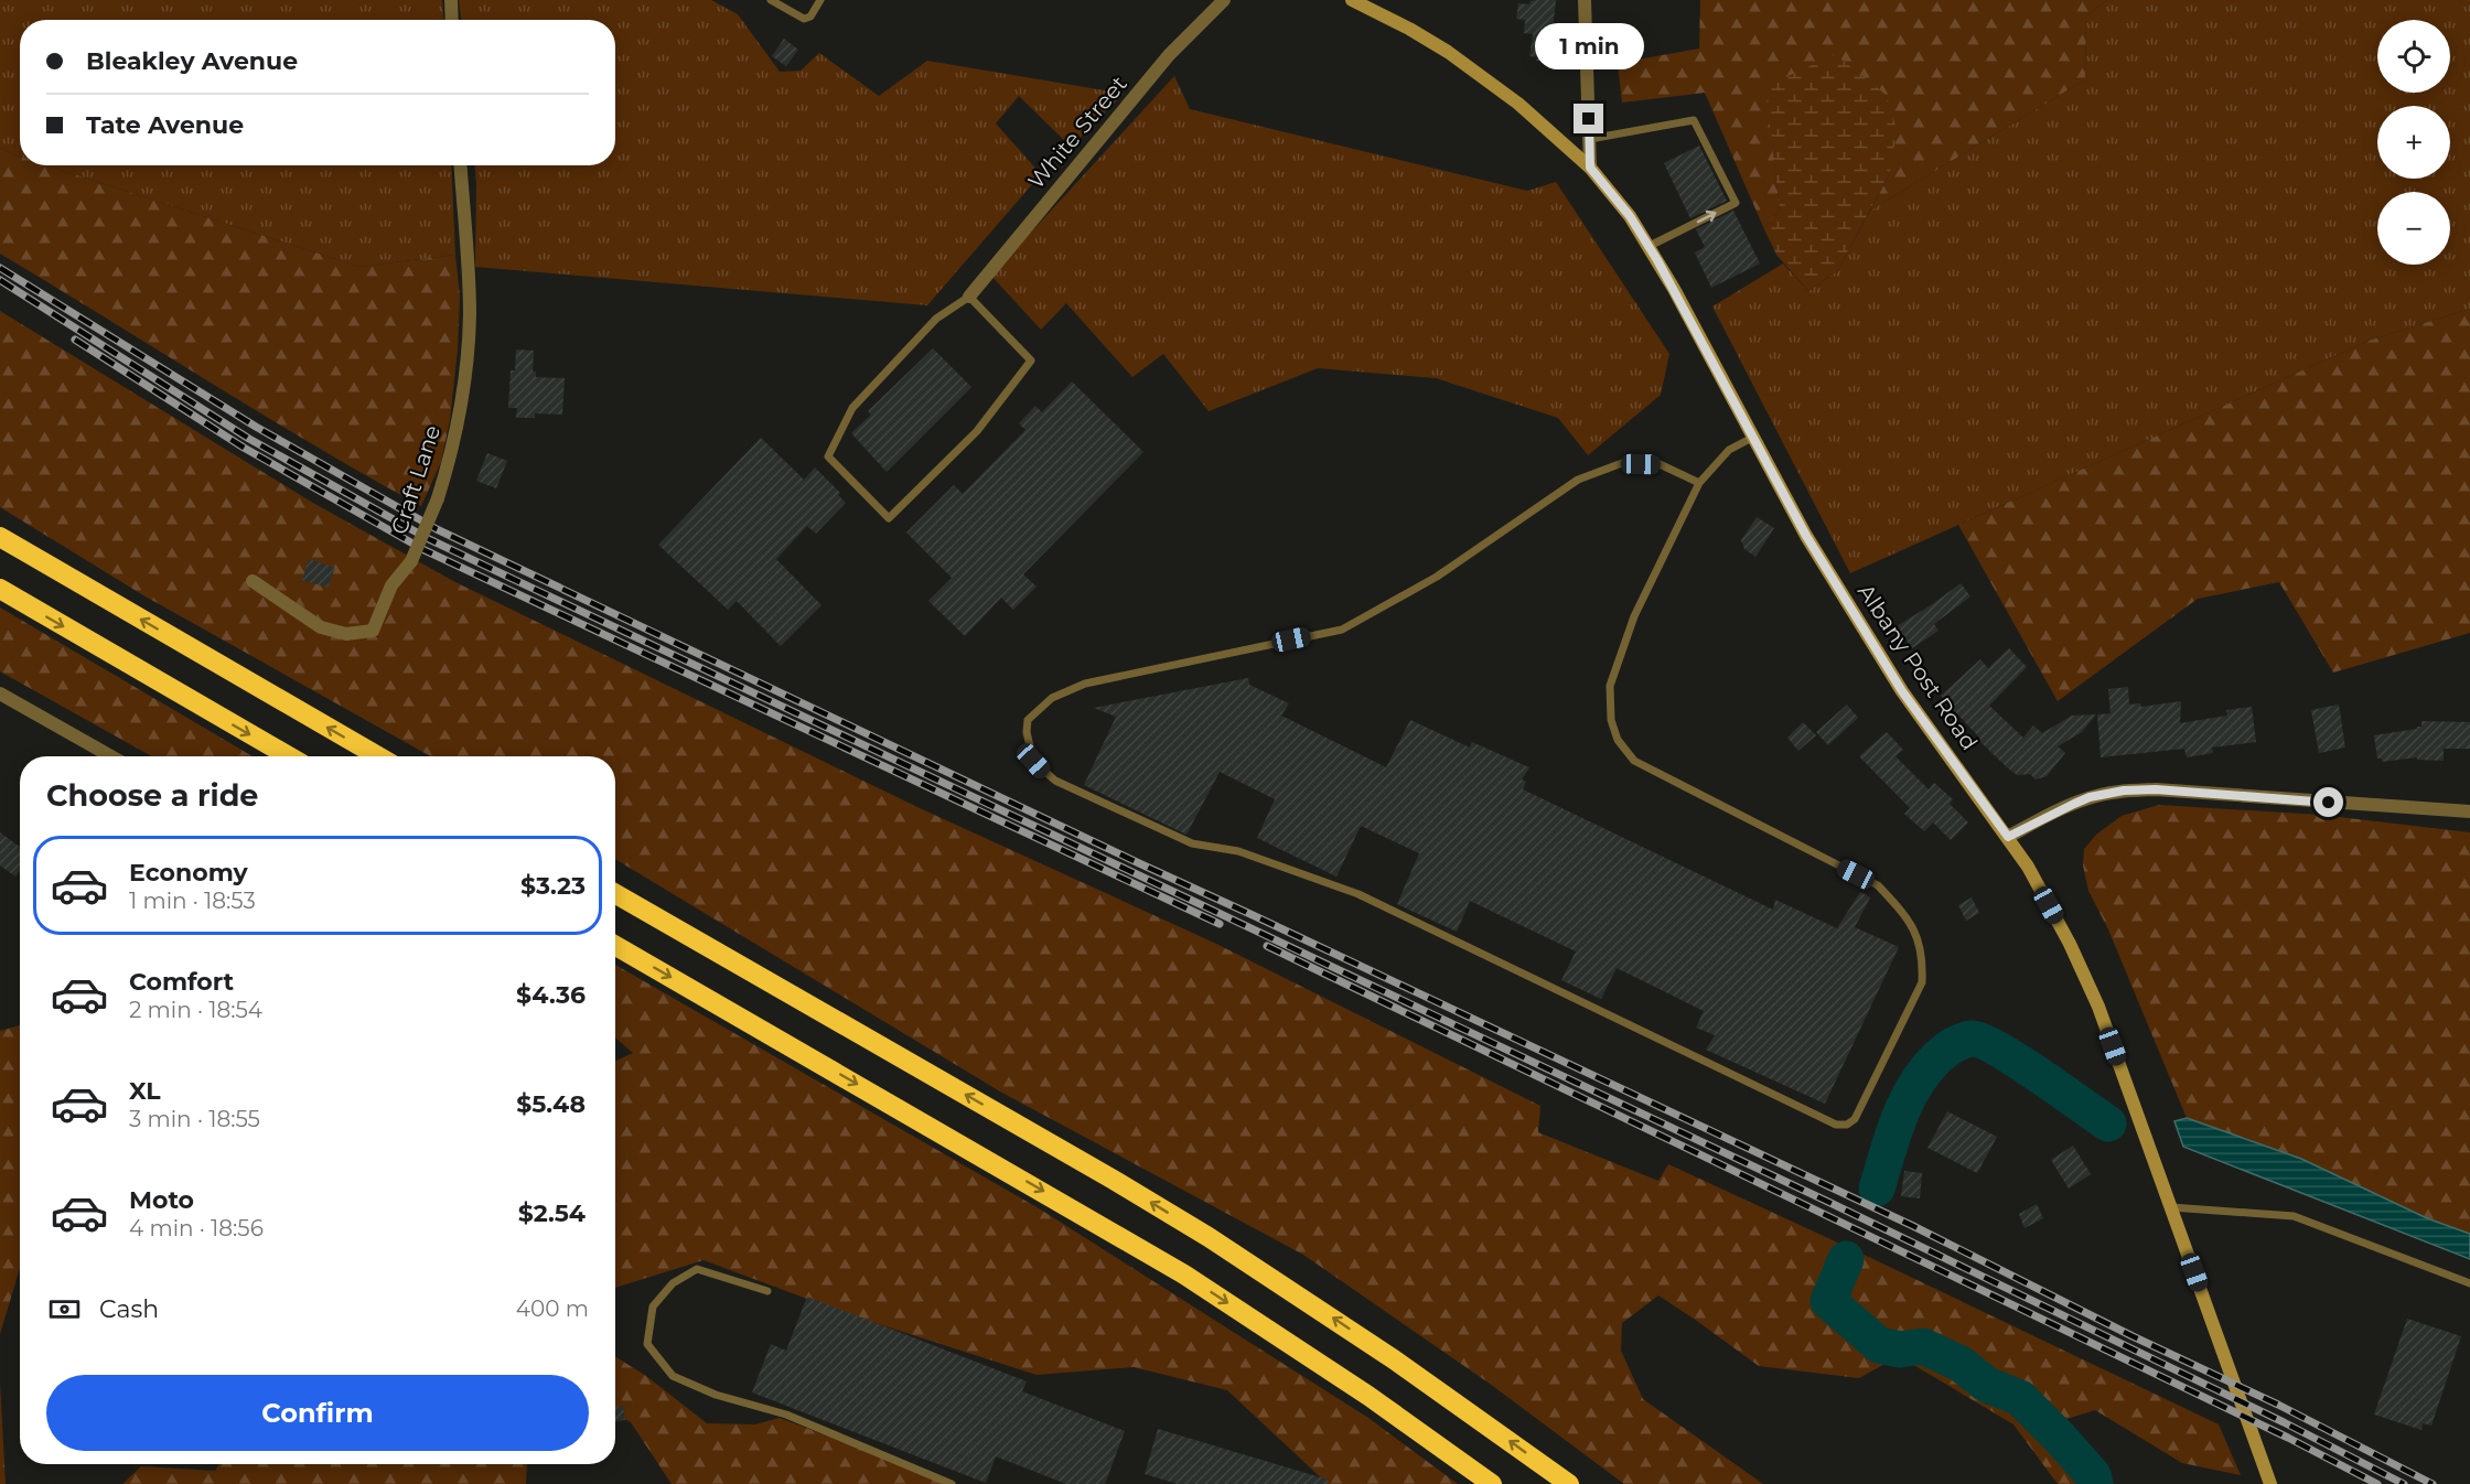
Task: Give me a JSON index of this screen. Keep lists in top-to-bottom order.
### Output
{
  "streets": {
    "main road": ["Albany Post Road"],
    "street": ["White Street", "Craft Lane"]
  },
  "page": {
    "map_buttons": ["+", "−"],
    "banner": ["Bleakley Avenue", "Tate Avenue"],
    "bubble": "1 min",
    "heading": "Choose a ride",
    "list": [
      {
        "name": "Economy",
        "note": "1 min · 18:53",
        "value": "$3.23"
      },
      {
        "name": "Comfort",
        "note": "2 min · 18:54",
        "value": "$4.36"
      },
      {
        "name": "XL",
        "note": "3 min · 18:55",
        "value": "$5.48"
      },
      {
        "name": "Moto",
        "note": "4 min · 18:56",
        "value": "$2.54"
      }
    ],
    "pay": ["Cash", "400 m"],
    "buttons": "Confirm"
  }
}
